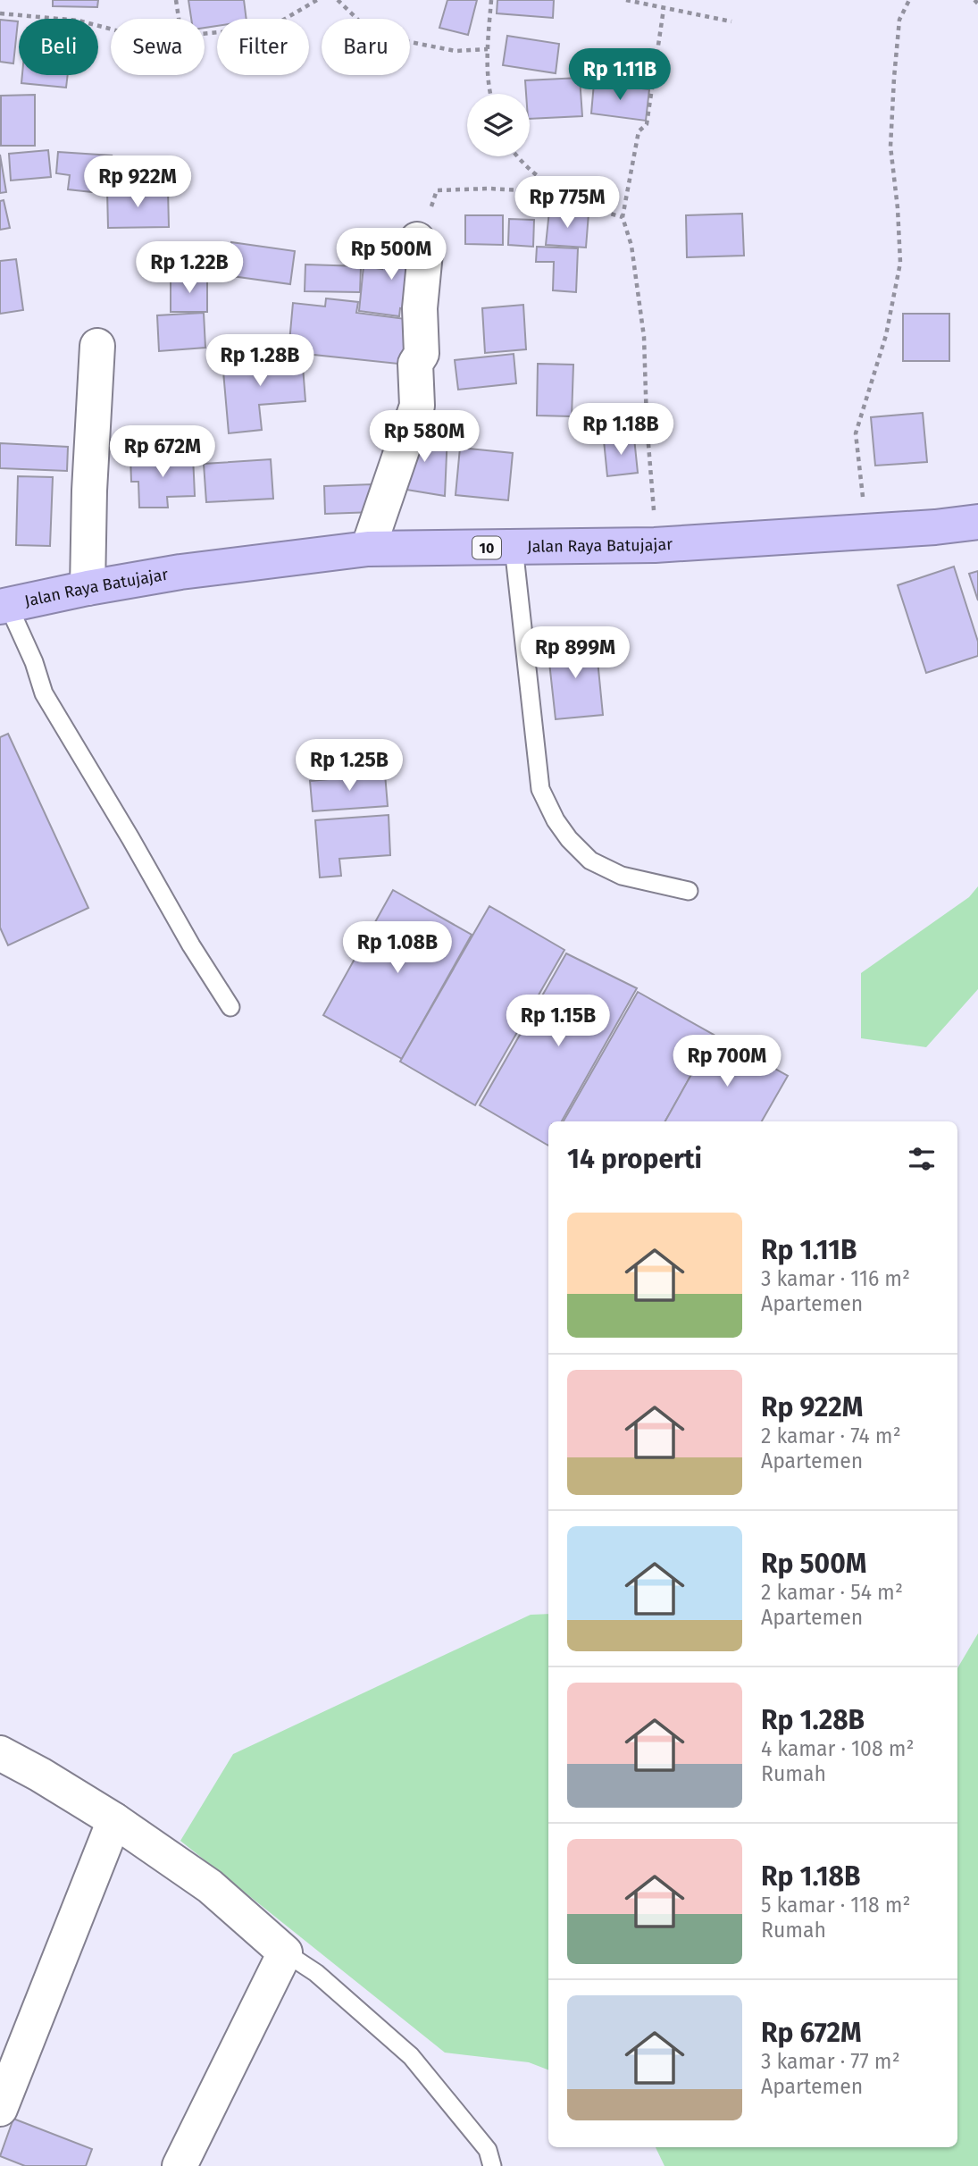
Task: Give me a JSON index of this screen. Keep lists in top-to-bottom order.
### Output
{
  "streets": {
    "highway": ["Jalan Raya Batujajar", "10"]
  },
  "page": {
    "chip": [
      "Beli",
      "Sewa",
      "Filter",
      "Baru"
    ],
    "price": [
      "Rp 1.11B",
      "Rp 922M",
      "Rp 775M",
      "Rp 500M",
      "Rp 1.22B",
      "Rp 1.28B",
      "Rp 1.18B",
      "Rp 580M",
      "Rp 672M",
      "Rp 899M",
      "Rp 1.25B",
      "Rp 1.08B",
      "Rp 1.15B",
      "Rp 700M"
    ],
    "heading": "14 properti",
    "list": [
      {
        "name": "Rp 1.11B",
        "note": "3 kamar · 116 m² · Apartemen"
      },
      {
        "name": "Rp 922M",
        "note": "2 kamar · 74 m² · Apartemen"
      },
      {
        "name": "Rp 500M",
        "note": "2 kamar · 54 m² · Apartemen"
      },
      {
        "name": "Rp 1.28B",
        "note": "4 kamar · 108 m² · Rumah"
      },
      {
        "name": "Rp 1.18B",
        "note": "5 kamar · 118 m² · Rumah"
      },
      {
        "name": "Rp 672M",
        "note": "3 kamar · 77 m² · Apartemen"
      }
    ]
  }
}
